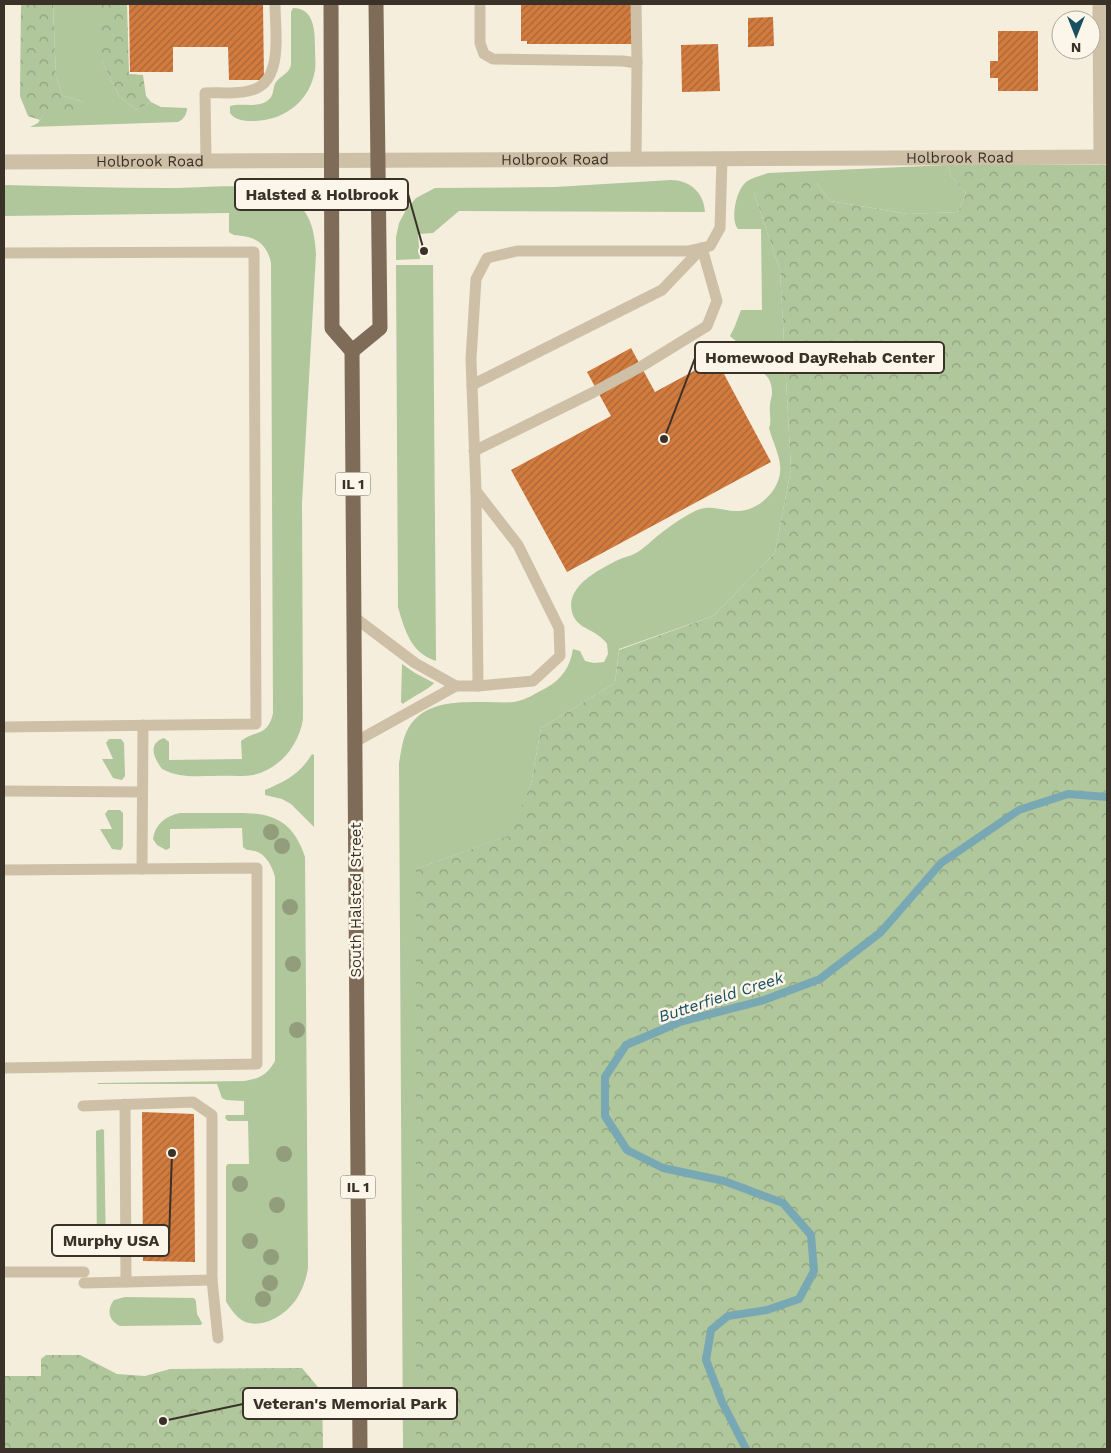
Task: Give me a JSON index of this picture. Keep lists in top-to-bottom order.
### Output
{
  "streets": {
    "main road": ["IL 1", "South Halsted Street"],
    "street": ["Holbrook Road"]
  },
  "water": ["Butterfield Creek"],
  "places": [
    "Halsted & Holbrook",
    "Homewood DayRehab Center",
    "Murphy USA",
    "Veteran's Memorial Park"
  ],
  "north": "bottom"
}
